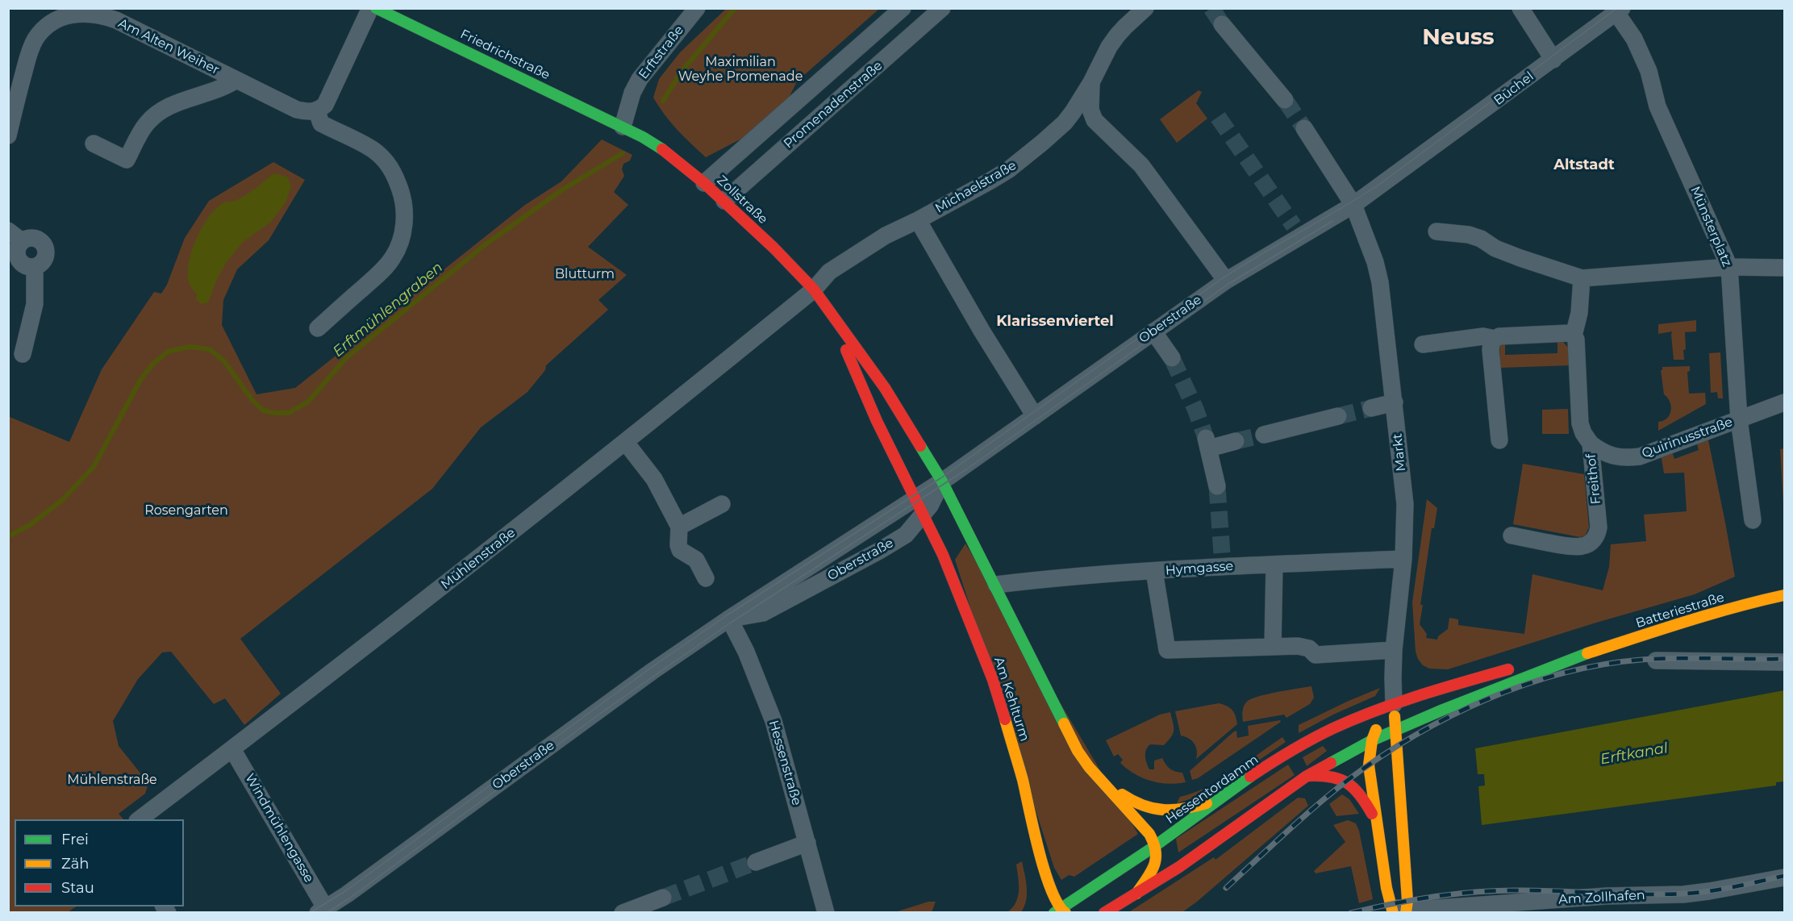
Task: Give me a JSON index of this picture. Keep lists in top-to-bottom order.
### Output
{
  "streets": {
    "main road": [
      "Friedrichstraße",
      "Zollstraße",
      "Batteriestraße",
      "Am Kehlturm",
      "Hessentordamm"
    ],
    "street": [
      "Am Alten Weiher",
      "Erftstraße",
      "Büchel",
      "Promenadenstraße",
      "Michaelstraße",
      "Münsterplatz",
      "Oberstraße",
      "Quirinusstraße",
      "Markt",
      "Freithof",
      "Mühlenstraße",
      "Hymgasse",
      "Hessenstraße",
      "Windmühlengasse",
      "Am Zollhafen"
    ]
  },
  "crossings": [
    ["Erftstraße", "Friedrichstraße"],
    ["Erftstraße", "Zollstraße"],
    ["Friedrichstraße", "Zollstraße"],
    ["Büchel", "Münsterplatz"],
    ["Büchel", "Oberstraße"],
    ["Promenadenstraße", "Zollstraße"],
    ["Michaelstraße", "Zollstraße"],
    ["Michaelstraße", "Mühlenstraße"],
    ["Zollstraße", "Oberstraße"],
    ["Zollstraße", "Mühlenstraße"],
    ["Zollstraße", "Am Kehlturm"],
    ["Münsterplatz", "Quirinusstraße"],
    ["Oberstraße", "Markt"],
    ["Oberstraße", "Am Kehlturm"],
    ["Oberstraße", "Hessenstraße"],
    ["Oberstraße", "Windmühlengasse"],
    ["Quirinusstraße", "Freithof"],
    ["Markt", "Hymgasse"],
    ["Markt", "Batteriestraße"],
    ["Markt", "Hessentordamm"],
    ["Mühlenstraße", "Windmühlengasse"],
    ["Batteriestraße", "Hessentordamm"],
    ["Am Kehlturm", "Hessentordamm"]
  ],
  "districts": ["Neuss", "Altstadt", "Klarissenviertel"],
  "water": ["Erftmühlengraben", "Erftkanal"],
  "parks": [
    "Maximilian Weyhe Promenade",
    "Blutturm",
    "Rosengarten",
    "Mühlenstraße"
  ],
  "legend": ["Frei", "Zäh", "Stau"]
}
